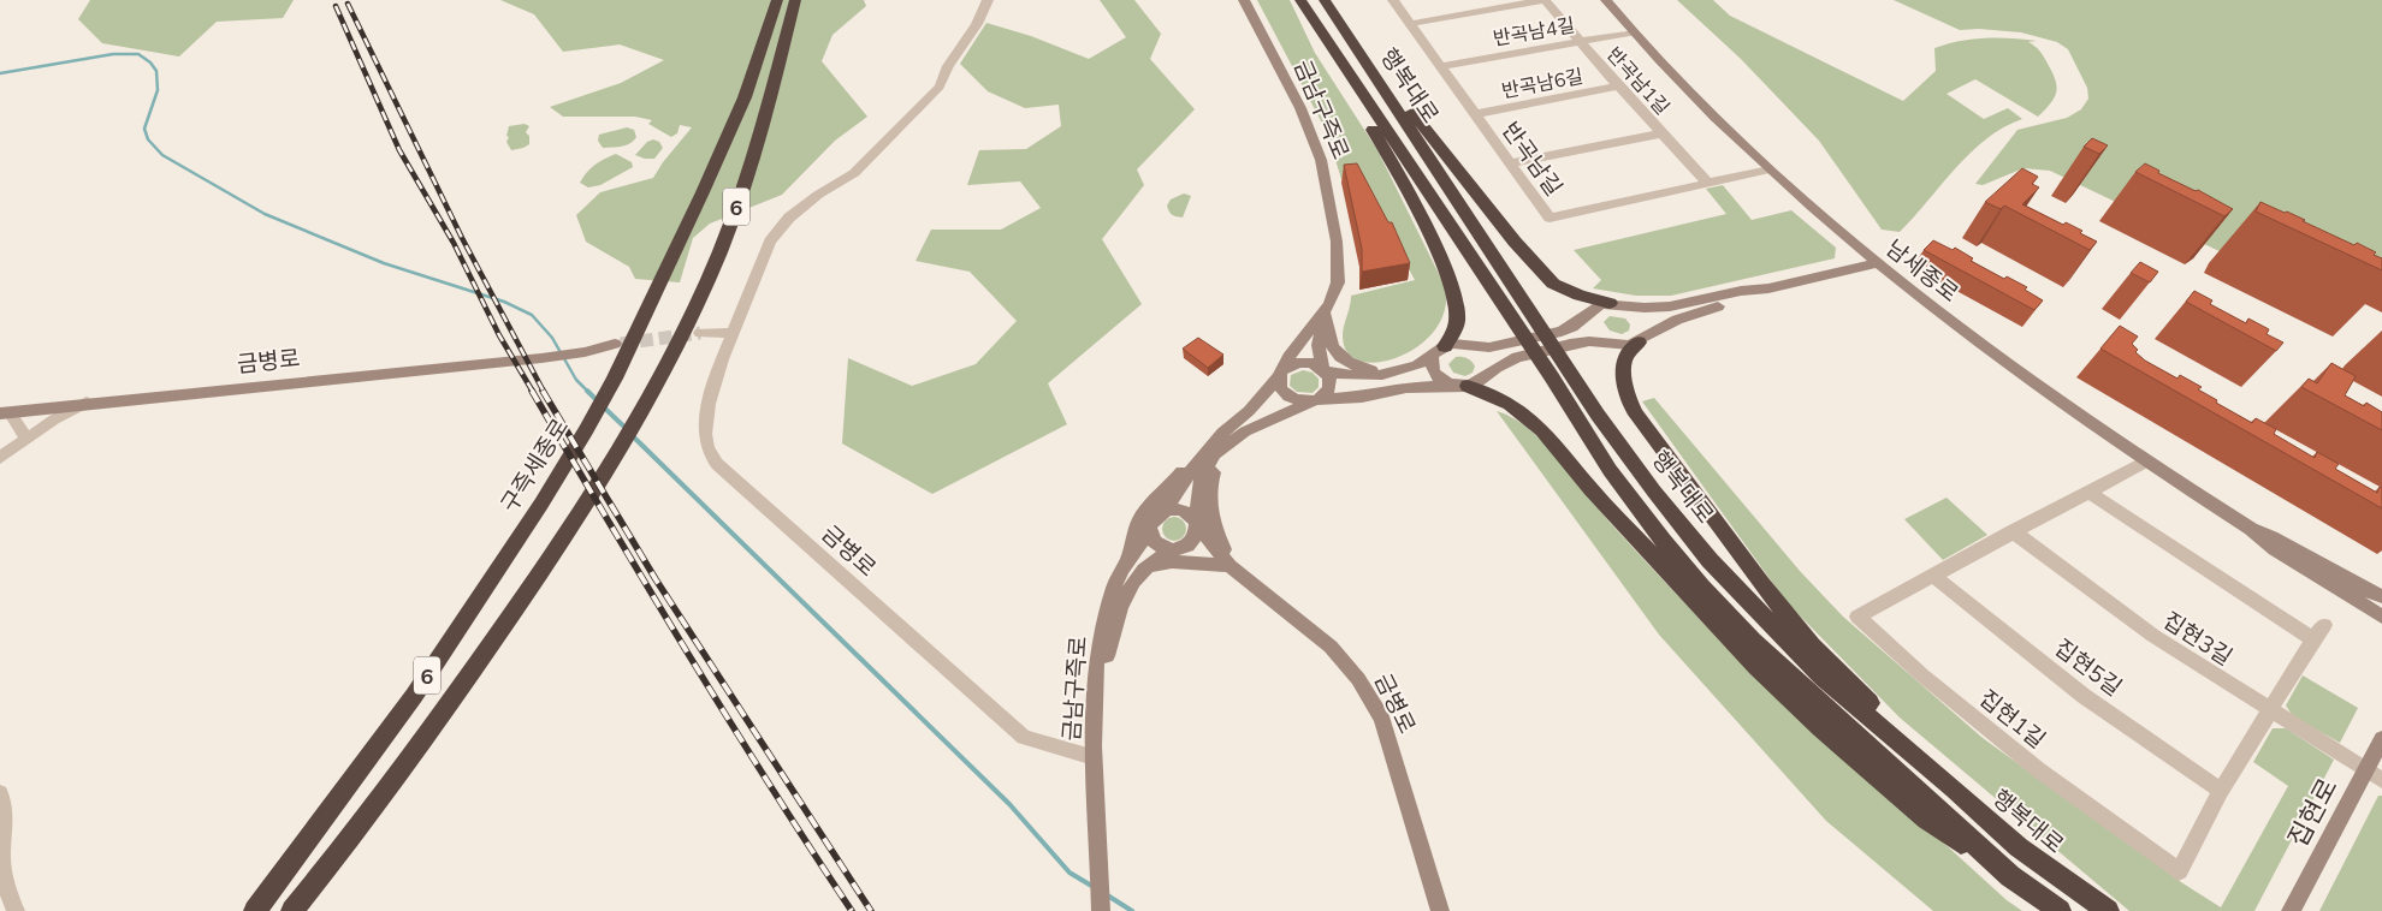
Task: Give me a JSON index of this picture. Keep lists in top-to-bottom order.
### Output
{
  "streets": {
    "highway": ["행복대로", "6", "구즉세종로"],
    "street": [
      "반곡남4길",
      "반곡남1길",
      "반곡남6길",
      "금남구즉로",
      "반곡남길",
      "남세종로",
      "금병로",
      "집현3길",
      "집현5길",
      "집현1길",
      "집현로"
    ]
  },
  "crossings": [
    ["반곡남4길", "반곡남1길"],
    ["반곡남4길", "반곡남길"],
    ["반곡남4길", "남세종로"],
    ["반곡남1길", "반곡남6길"],
    ["반곡남1길", "반곡남길"],
    ["반곡남6길", "반곡남길"],
    ["금남구즉로", "금병로"],
    ["반곡남길", "남세종로"],
    ["남세종로", "집현1길"],
    ["집현3길", "집현1길"],
    ["집현3길", "집현로"],
    ["집현5길", "집현1길"]
  ]
}
